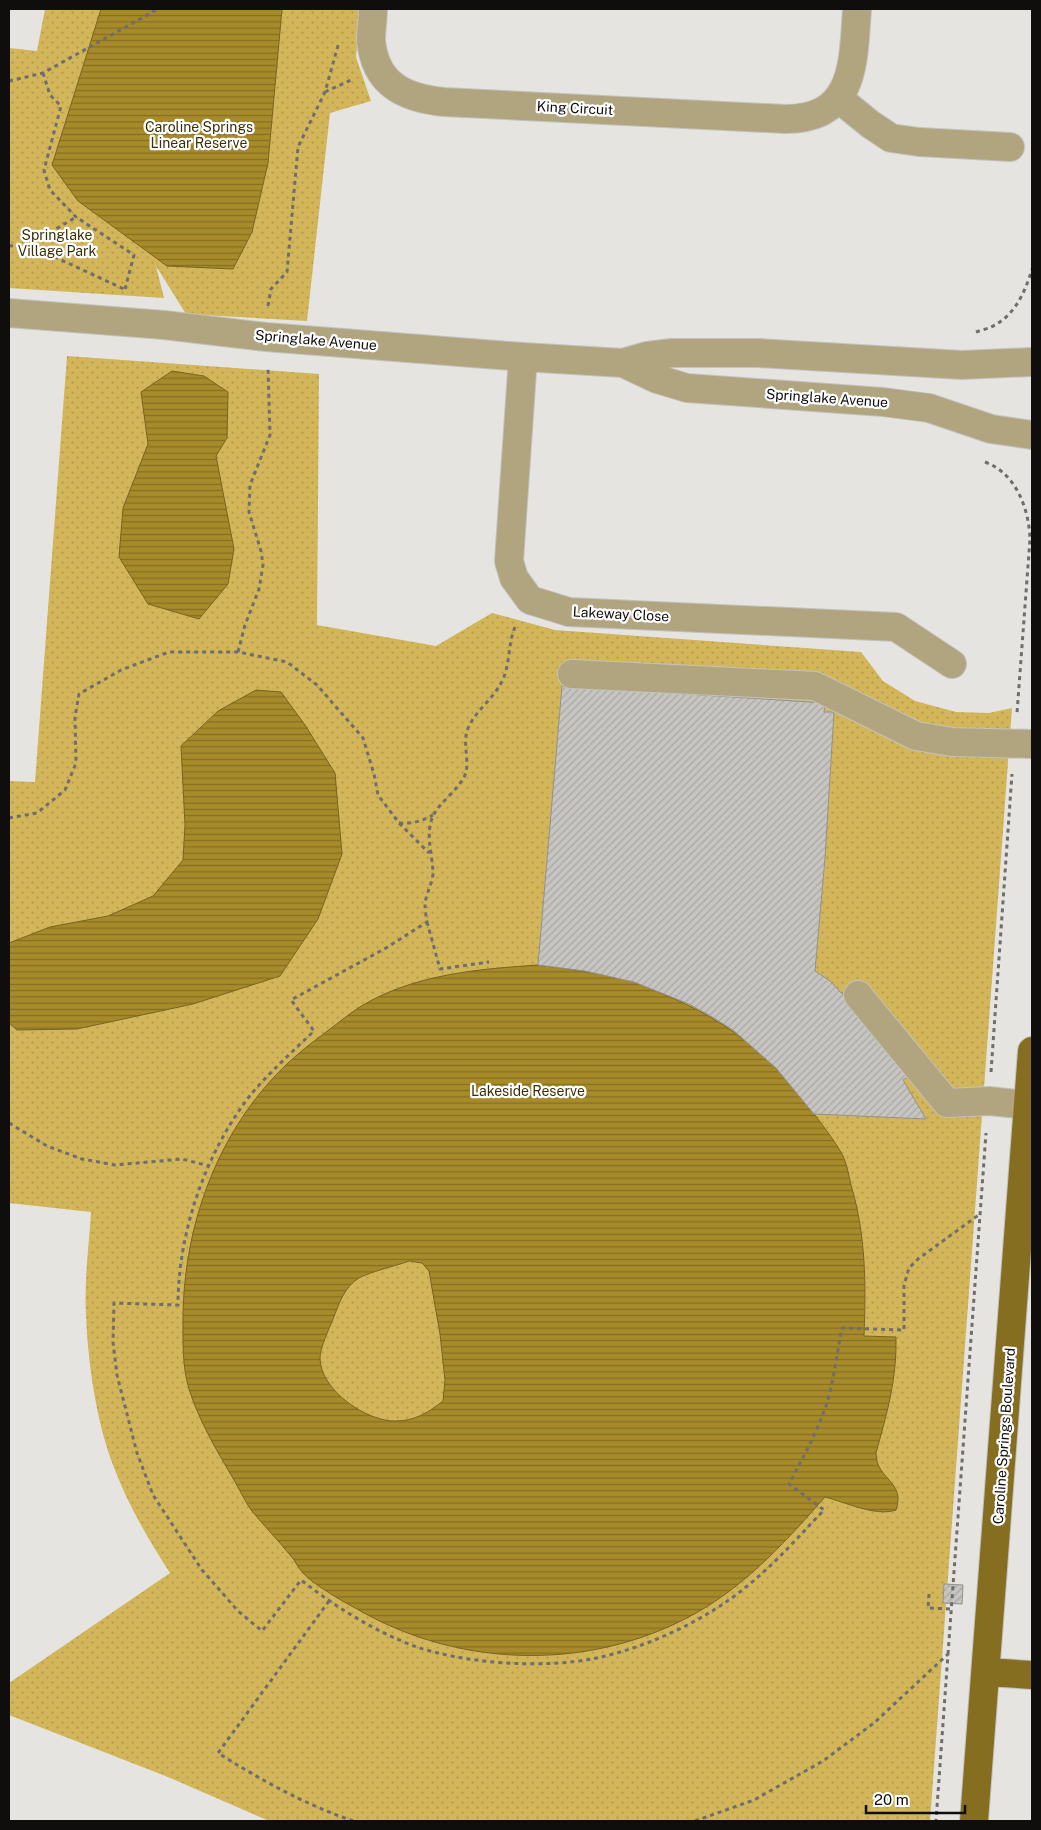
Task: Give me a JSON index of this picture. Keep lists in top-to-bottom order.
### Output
{
  "streets": {
    "main road": ["Caroline Springs Boulevard"],
    "street": ["King Circuit", "Springlake Avenue", "Lakeway Close"]
  },
  "crossings": [
    ["Springlake Avenue", "Lakeway Close"]
  ],
  "parks": ["Caroline Springs Linear Reserve", "Springlake Village Park", "Lakeside Reserve"],
  "scale_bar": "20 m"
}
